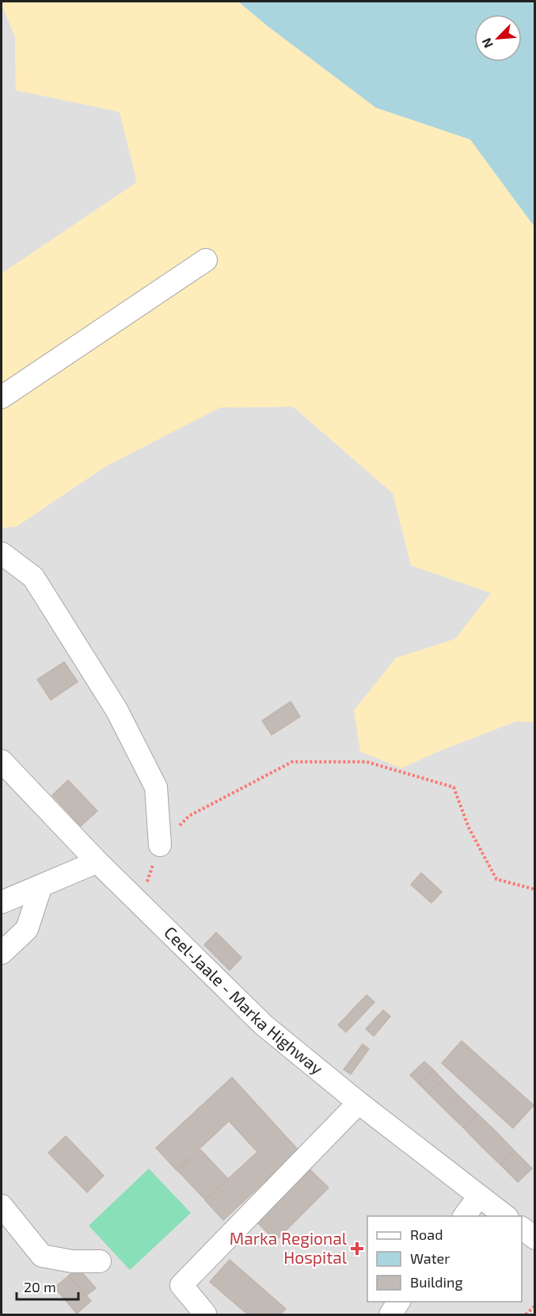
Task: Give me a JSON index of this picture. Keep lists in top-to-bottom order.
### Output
{
  "streets": {
    "street": ["Ceel-Jaale - Marka Highway"]
  },
  "places": {
    "health": ["Marka Regional Hospital"]
  },
  "legend": ["Road", "Water", "Building"],
  "scale_bar": "20 m",
  "north": "bottom left"
}
